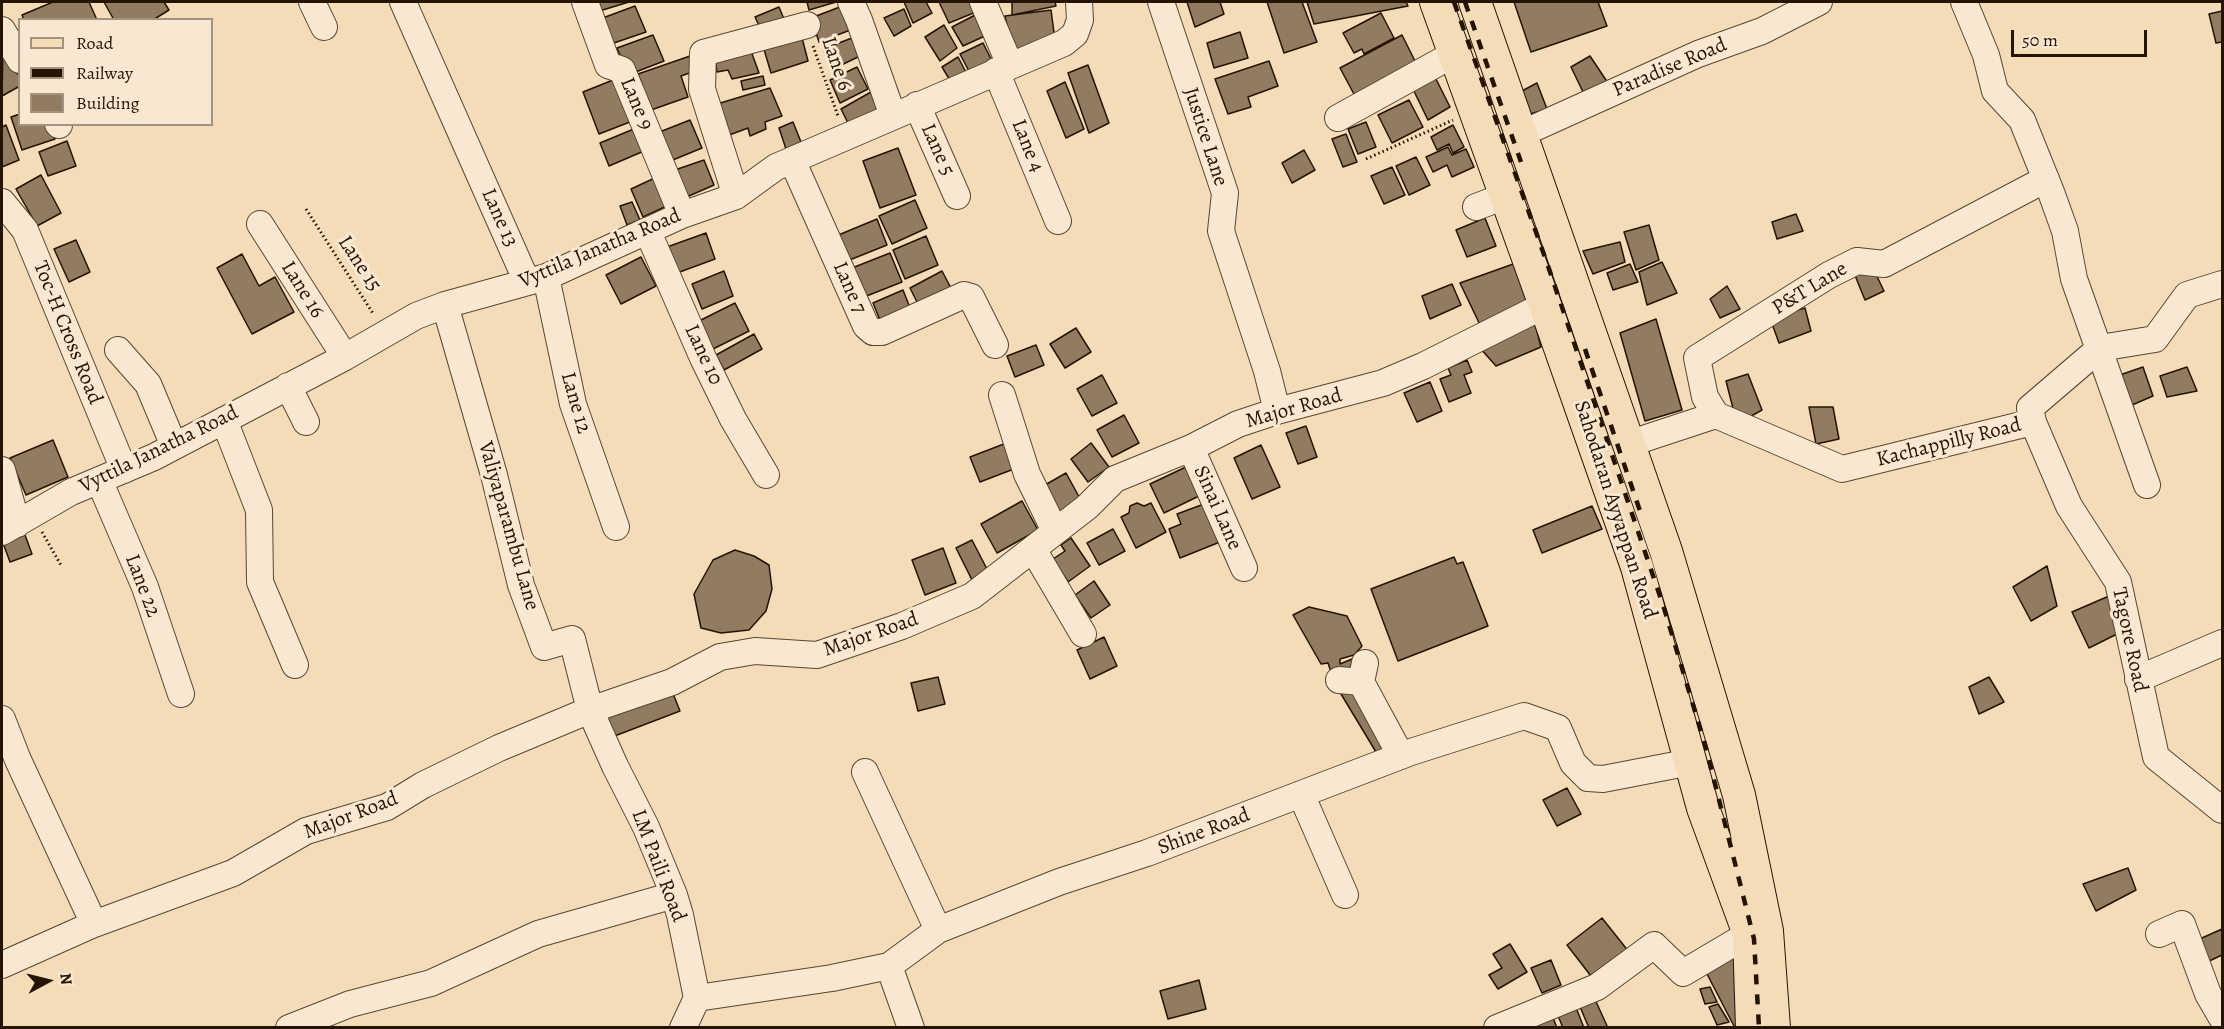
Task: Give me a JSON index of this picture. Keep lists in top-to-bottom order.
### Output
{
  "streets": {
    "main road": ["Sahodaran Ayyappan Road"],
    "street": [
      "Paradise Road",
      "Lane 9",
      "Justice Lane",
      "Lane 4",
      "Lane 5",
      "Lane 13",
      "Vyttila Janatha Road",
      "Lane 7",
      "P&T Lane",
      "Lane 16",
      "Toc-H Cross Road",
      "Lane 10",
      "Lane 12",
      "Major Road",
      "Kachappilly Road",
      "Sinai Lane",
      "Valiyaparambu Lane",
      "Lane 22",
      "Tagore Road",
      "Shine Road",
      "LM Paili Road"
    ],
    "path": ["Lane 6", "Lane 15"]
  },
  "crossings": [
    ["Lane 6", "Vyttila Janatha Road"],
    ["Paradise Road", "Sahodaran Ayyappan Road"],
    ["Lane 9", "Vyttila Janatha Road"],
    ["Justice Lane", "Major Road"],
    ["Lane 4", "Vyttila Janatha Road"],
    ["Lane 5", "Vyttila Janatha Road"],
    ["Lane 13", "Vyttila Janatha Road"],
    ["Lane 13", "Lane 12"],
    ["Vyttila Janatha Road", "Lane 15"],
    ["Vyttila Janatha Road", "Lane 7"],
    ["Vyttila Janatha Road", "Lane 16"],
    ["Vyttila Janatha Road", "Toc-H Cross Road"],
    ["Vyttila Janatha Road", "Lane 10"],
    ["Vyttila Janatha Road", "Lane 12"],
    ["Vyttila Janatha Road", "Valiyaparambu Lane"],
    ["Vyttila Janatha Road", "Lane 22"],
    ["P&T Lane", "Kachappilly Road"],
    ["Major Road", "Sinai Lane"],
    ["Major Road", "Sahodaran Ayyappan Road"],
    ["Major Road", "Valiyaparambu Lane"],
    ["Major Road", "LM Paili Road"],
    ["Kachappilly Road", "Tagore Road"],
    ["Sahodaran Ayyappan Road", "Shine Road"],
    ["Valiyaparambu Lane", "LM Paili Road"],
    ["Shine Road", "LM Paili Road"]
  ],
  "legend": ["Road", "Railway", "Building"],
  "scale_bar": "50 m",
  "north": "right"
}
